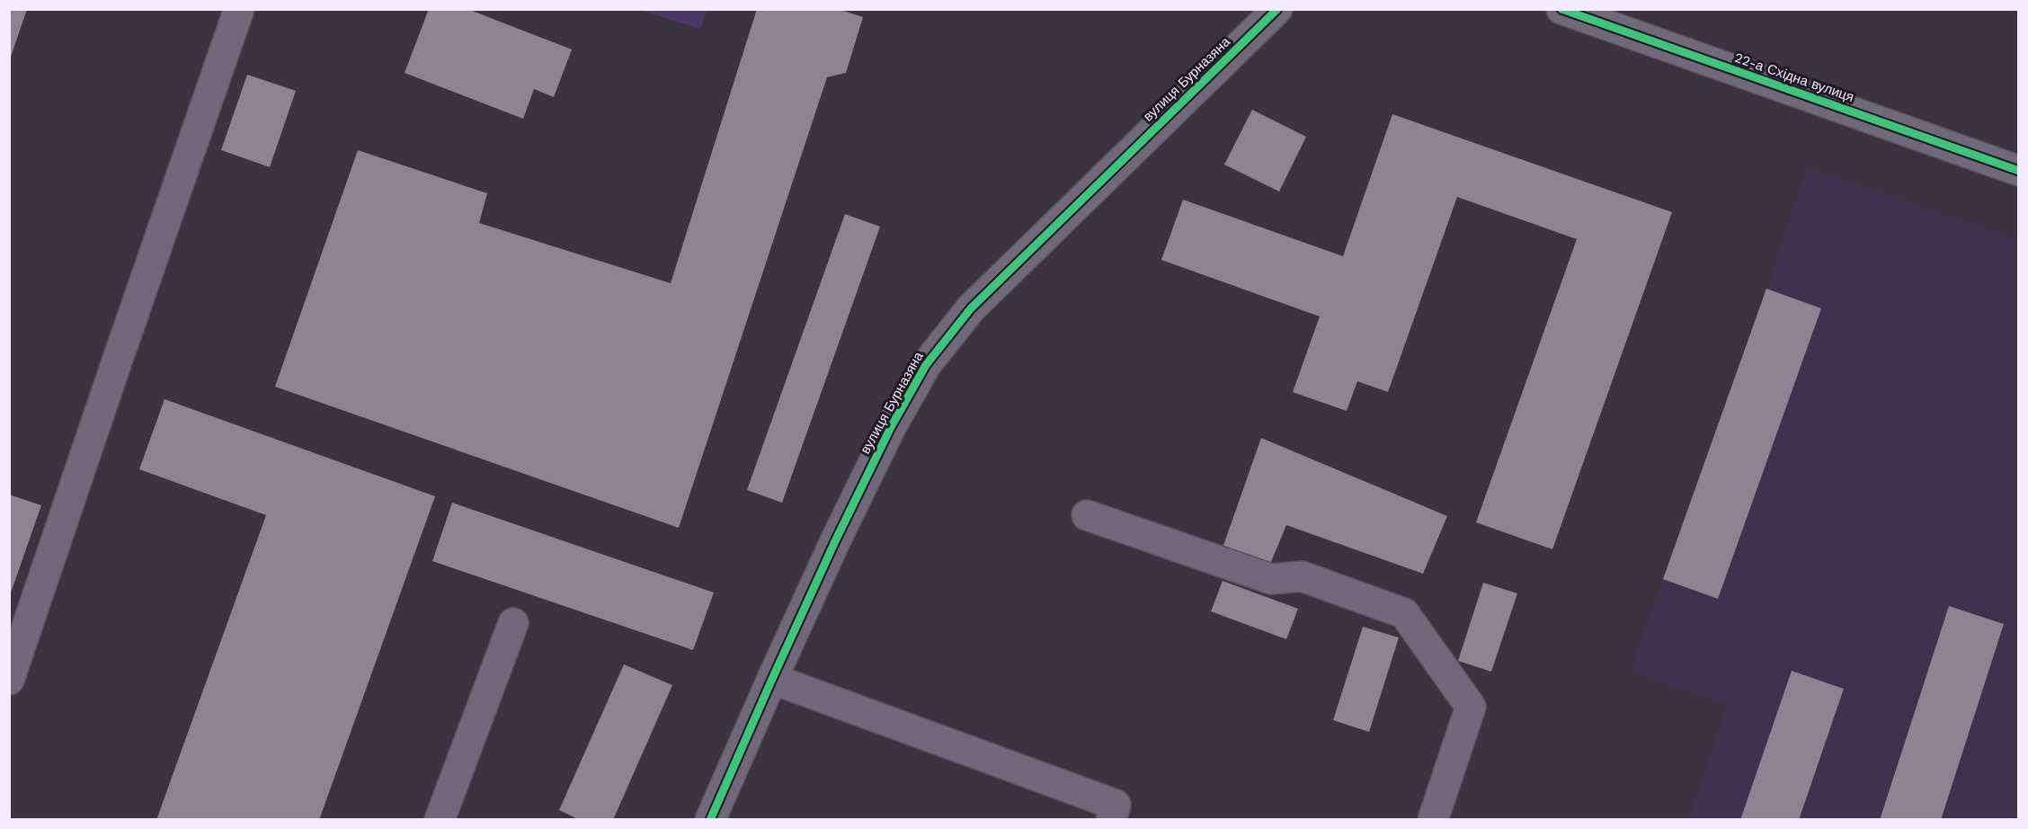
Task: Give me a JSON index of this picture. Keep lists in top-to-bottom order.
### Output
{
  "streets": {
    "street": ["22-а Східна вулиця", "вулиця Бурназяна"]
  }
}
